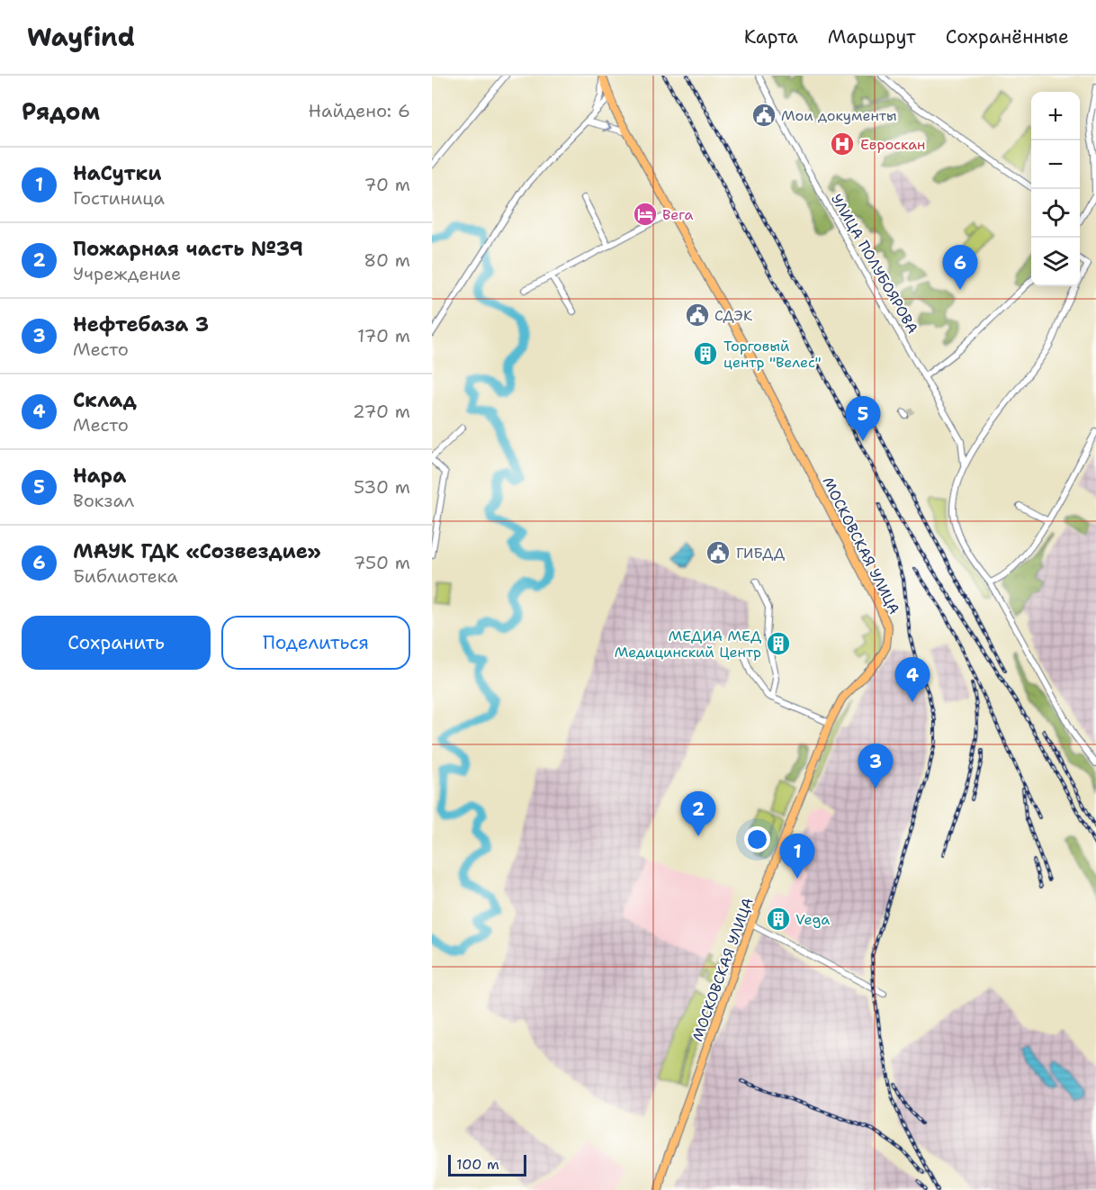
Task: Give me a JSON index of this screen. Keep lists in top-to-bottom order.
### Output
{
  "streets": {
    "main road": ["МОСКОВСКАЯ УЛИЦА"],
    "street": ["УЛИЦА ПОЛУБОЯРОВА"]
  },
  "places": {
    "public building": ["Мои документы", "СДЭК", "ГИБДД"],
    "hospital": ["Евроскан"],
    "hotel": ["Вега"],
    "building": ["Торговый центр \"Велес\"", "МЕДИА МЕД Медицинский Центр", "Vega"]
  },
  "scale_bar": "100 m",
  "page": {
    "header": "Wayfind",
    "nav": ["Карта", "Маршрут", "Сохранённые"],
    "heading": ["Рядом", "Найдено: 6"],
    "map_buttons": ["+", "−"],
    "list": [
      {
        "mark": "1",
        "name": "НаСутки",
        "note": "Гостиница",
        "value": "70 m"
      },
      {
        "mark": "2",
        "name": "Пожарная часть №39",
        "note": "Учреждение",
        "value": "80 m"
      },
      {
        "mark": "3",
        "name": "Нефтебаза 3",
        "note": "Место",
        "value": "170 m"
      },
      {
        "mark": "4",
        "name": "Склад",
        "note": "Место",
        "value": "270 m"
      },
      {
        "mark": "5",
        "name": "Нара",
        "note": "Вокзал",
        "value": "530 m"
      },
      {
        "mark": "6",
        "name": "МАУК ГДК «Созвездие»",
        "note": "Библиотека",
        "value": "750 m"
      }
    ],
    "pins": [
      "6",
      "5",
      "4",
      "3",
      "2",
      "1"
    ],
    "buttons": ["Сохранить", "Поделиться"],
    "scale": "100 m"
  }
}
